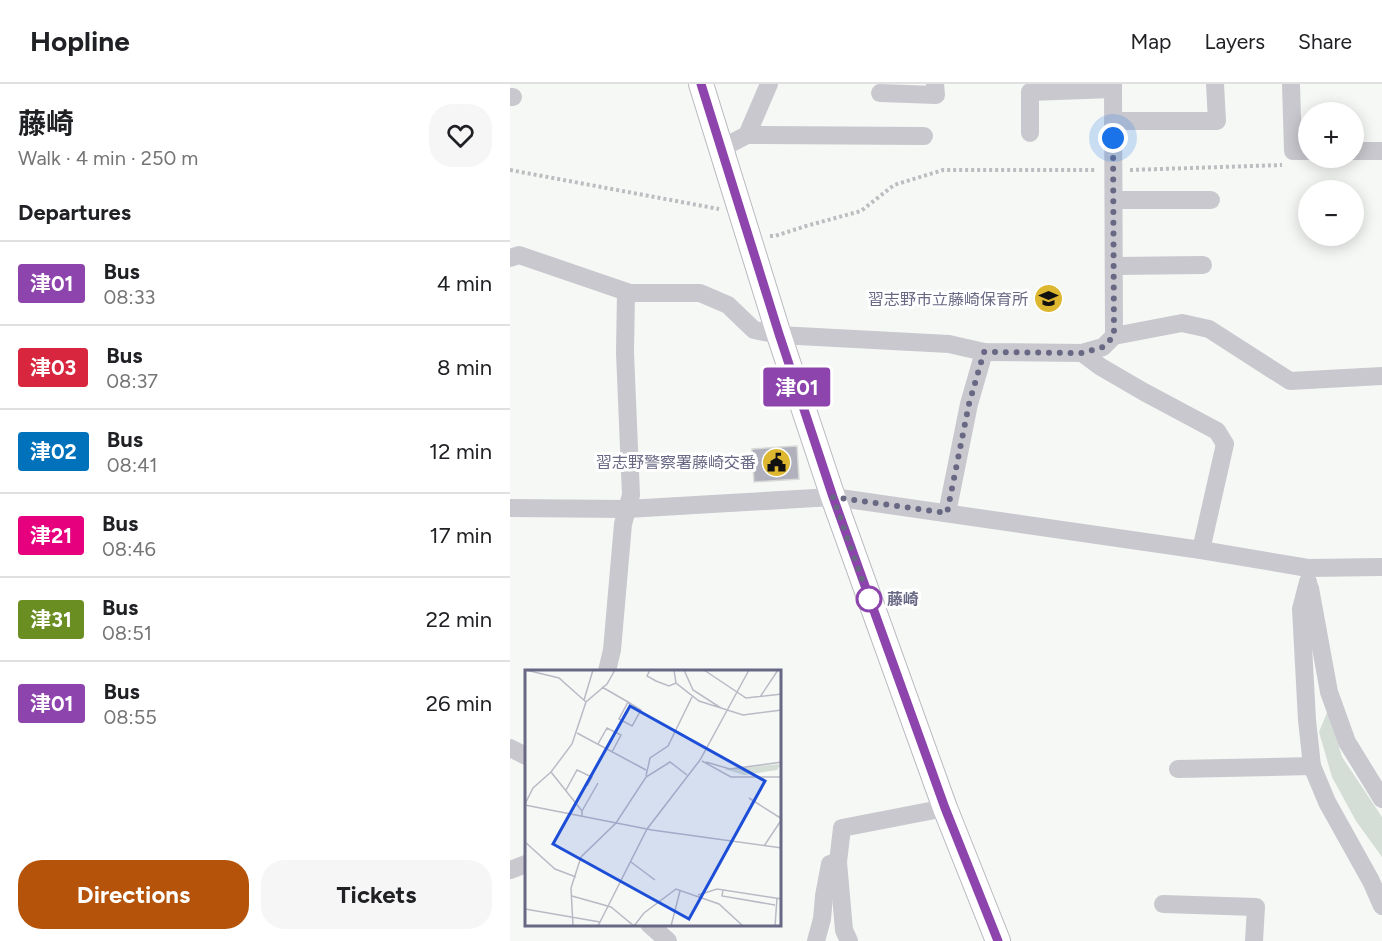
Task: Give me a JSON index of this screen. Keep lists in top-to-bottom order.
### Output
{
  "places": {
    "school or university": ["習志野市立藤崎保育所"],
    "public building": ["習志野警察署藤崎交番"],
    "other": ["藤崎"]
  },
  "lines": ["bus line 津01"],
  "page": {
    "header": "Hopline",
    "nav": ["Map", "Layers", "Share"],
    "heading": [
      ["藤崎", "Walk · 4 min · 250 m"],
      "Departures"
    ],
    "on_map": "津01",
    "map_buttons": ["+", "−"],
    "list": [
      {
        "mark": "津01",
        "name": "Bus",
        "note": "08:33",
        "value": "4 min"
      },
      {
        "mark": "津03",
        "name": "Bus",
        "note": "08:37",
        "value": "8 min"
      },
      {
        "mark": "津02",
        "name": "Bus",
        "note": "08:41",
        "value": "12 min"
      },
      {
        "mark": "津21",
        "name": "Bus",
        "note": "08:46",
        "value": "17 min"
      },
      {
        "mark": "津31",
        "name": "Bus",
        "note": "08:51",
        "value": "22 min"
      },
      {
        "mark": "津01",
        "name": "Bus",
        "note": "08:55",
        "value": "26 min"
      }
    ],
    "buttons": ["Directions", "Tickets"]
  }
}
